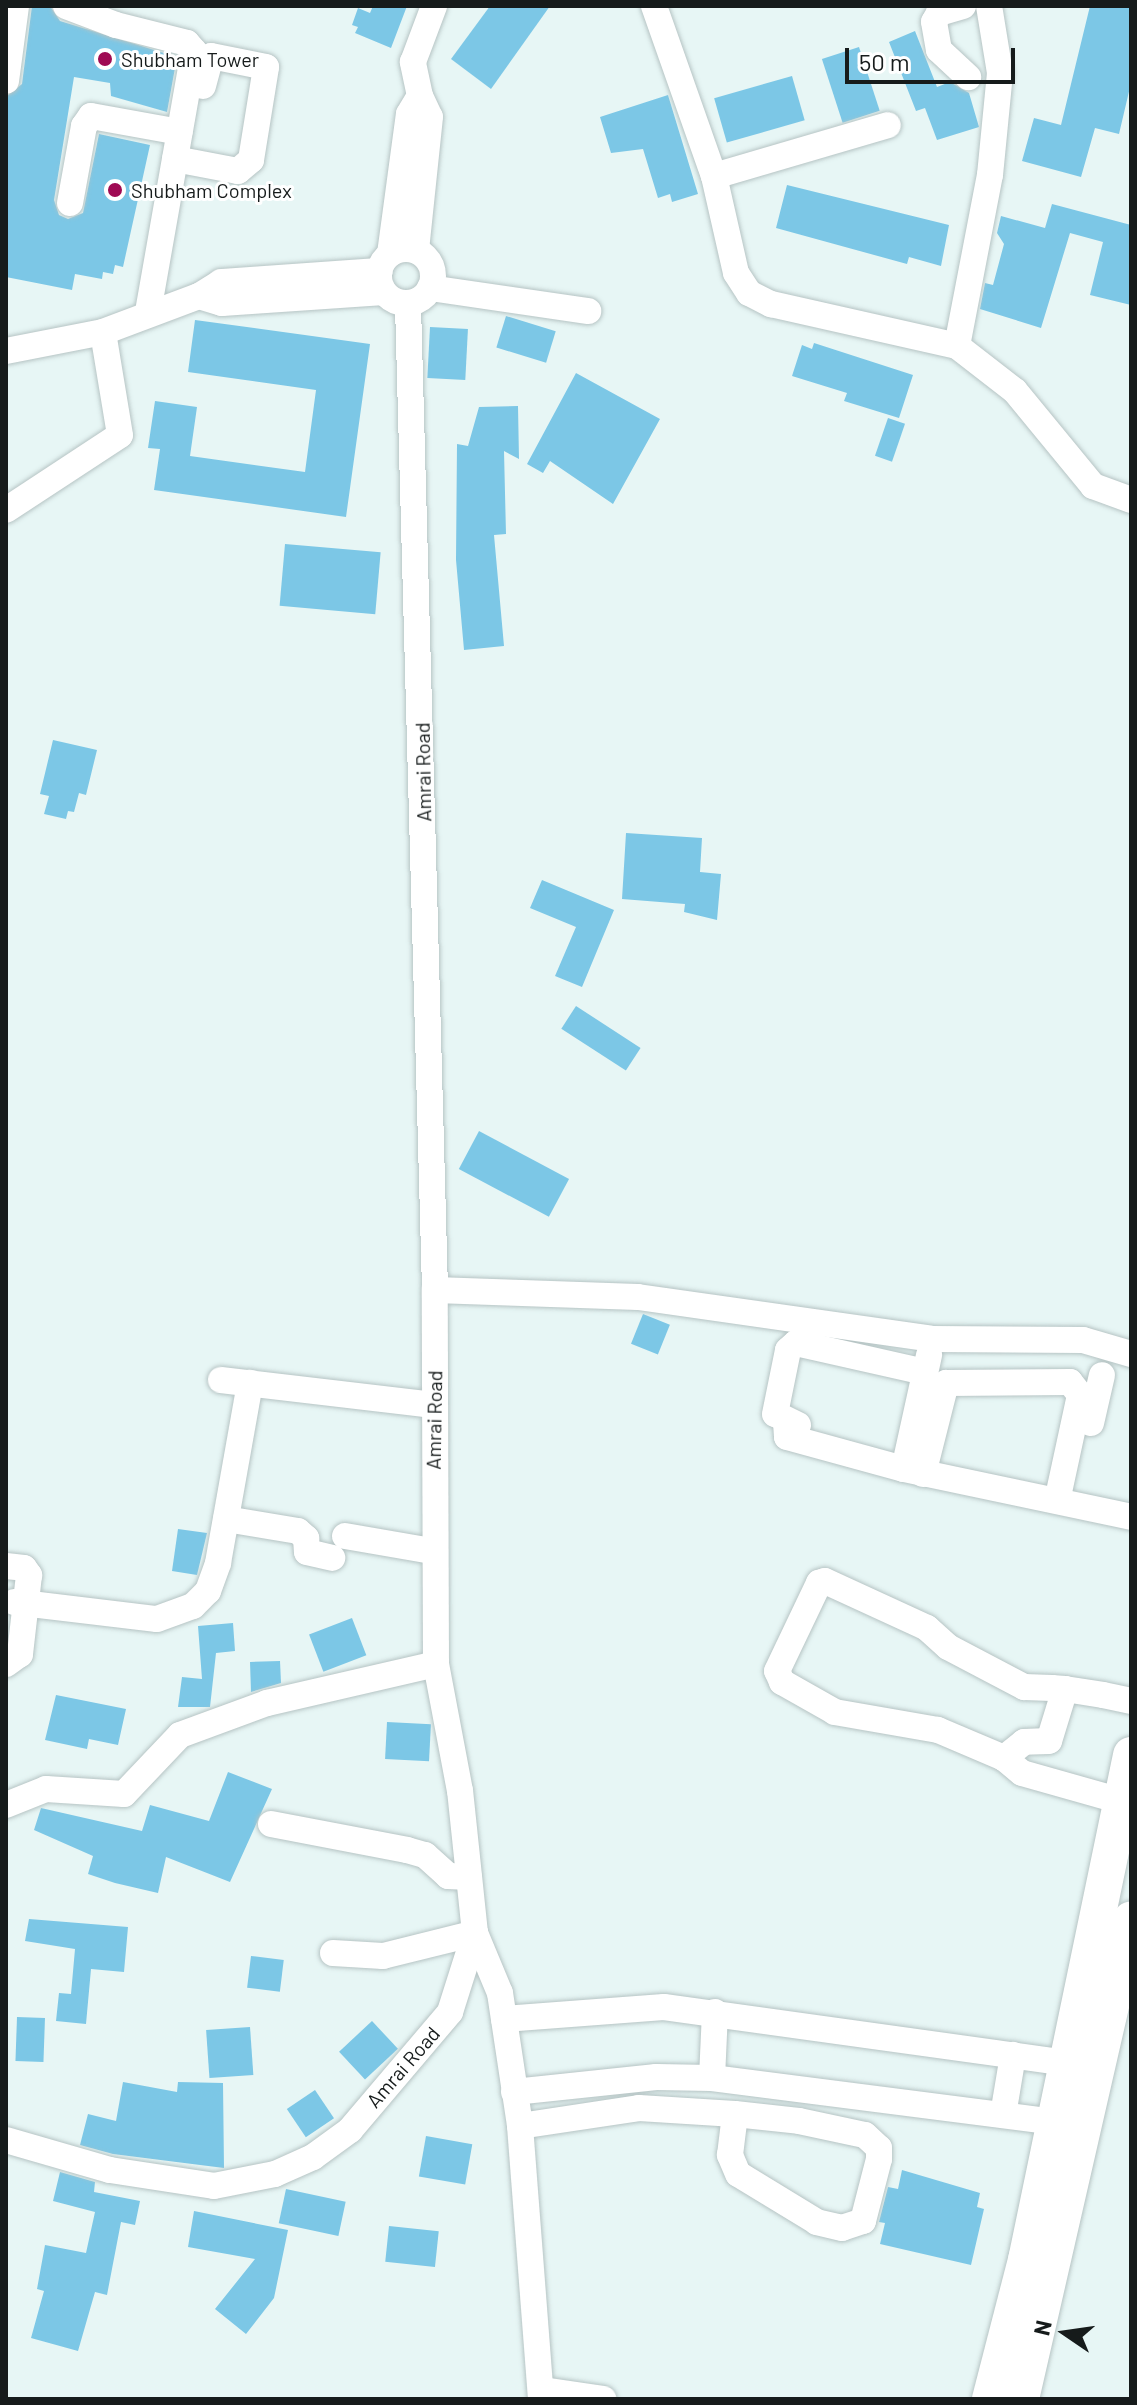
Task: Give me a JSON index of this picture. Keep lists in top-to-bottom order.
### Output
{
  "streets": {
    "street": ["Amrai Road"]
  },
  "places": ["Shubham Tower", "Shubham Complex"],
  "scale_bar": "50 m",
  "north": "left"
}
